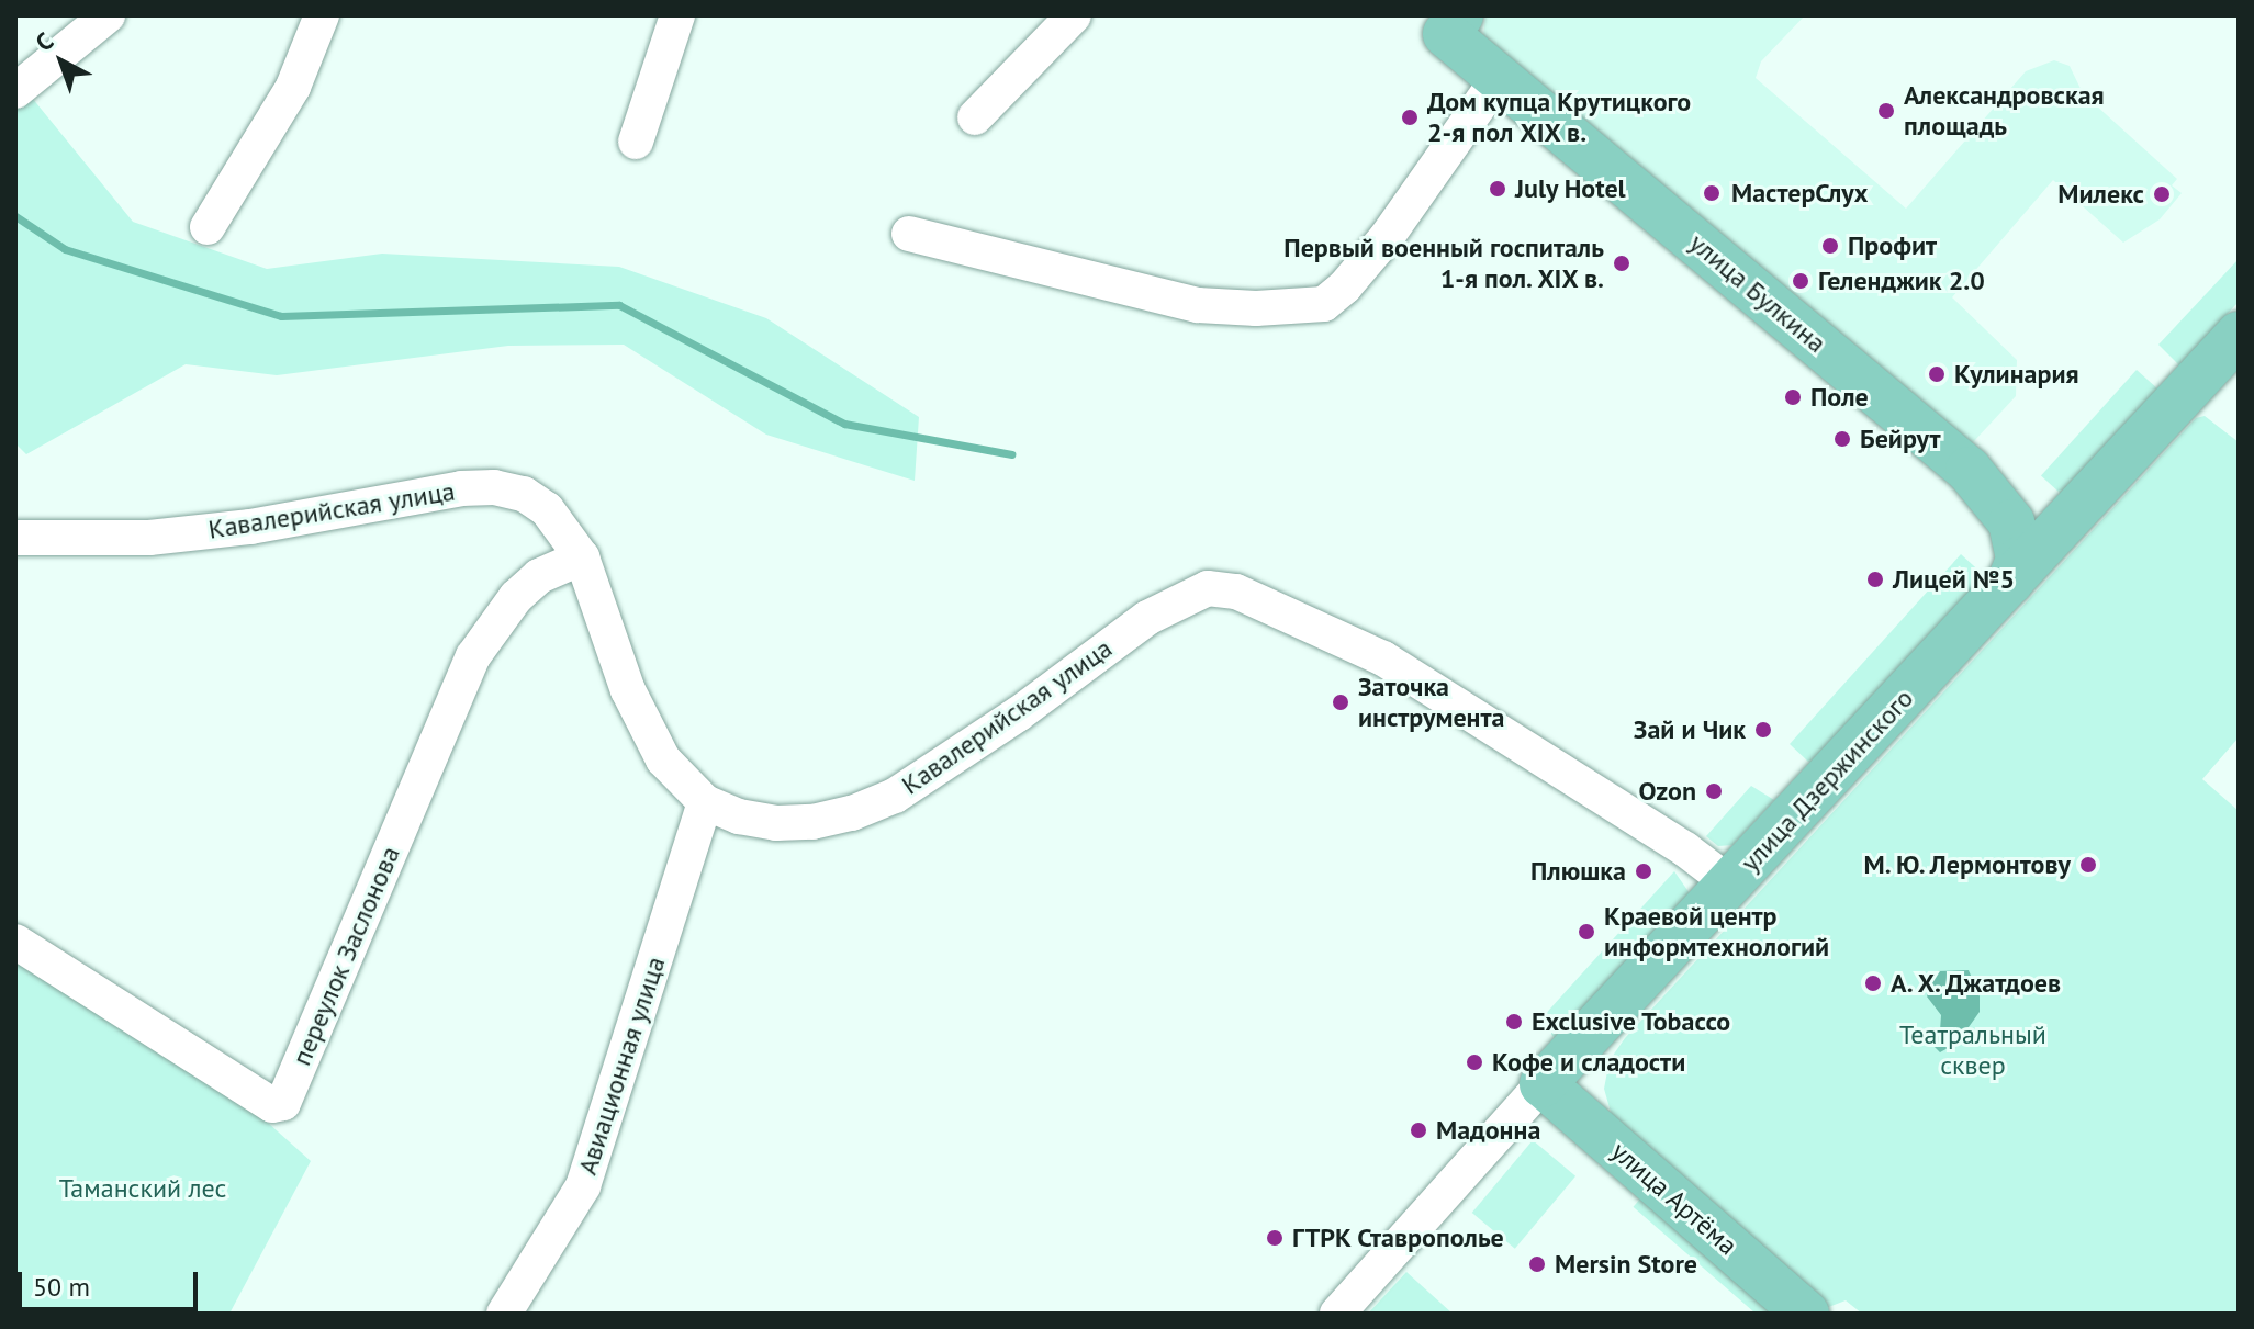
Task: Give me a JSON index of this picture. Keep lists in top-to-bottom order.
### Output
{
  "streets": {
    "main road": ["улица Булкина", "улица Дзержинского", "улица Артёма"],
    "street": ["Кавалерийская улица", "переулок Заслонова", "Авиационная улица"]
  },
  "crossings": [
    ["улица Булкина", "улица Дзержинского"],
    ["Кавалерийская улица", "улица Дзержинского"],
    ["Кавалерийская улица", "переулок Заслонова"],
    ["Кавалерийская улица", "Авиационная улица"],
    ["улица Дзержинского", "улица Артёма"]
  ],
  "parks": ["Театральный сквер", "Таманский лес"],
  "places": [
    "Александровская площадь",
    "Дом купца Крутицкого 2-я пол XIX в.",
    "July Hotel",
    "МастерСлух",
    "Милекс",
    "Профит",
    "Первый военный госпиталь 1-я пол. XIX в.",
    "Геленджик 2.0",
    "Кулинария",
    "Поле",
    "Бейрут",
    "Лицей №5",
    "Заточка инструмента",
    "Зай и Чик",
    "Ozon",
    "М. Ю. Лермонтову",
    "Плюшка",
    "Краевой центр информтехнологий",
    "А. Х. Джатдоев",
    "Exclusive Tobacco",
    "Кофе и сладости",
    "Мадонна",
    "ГТРК Ставрополье",
    "Mersin Store"
  ],
  "scale_bar": "50 m",
  "north": "top left"
}
